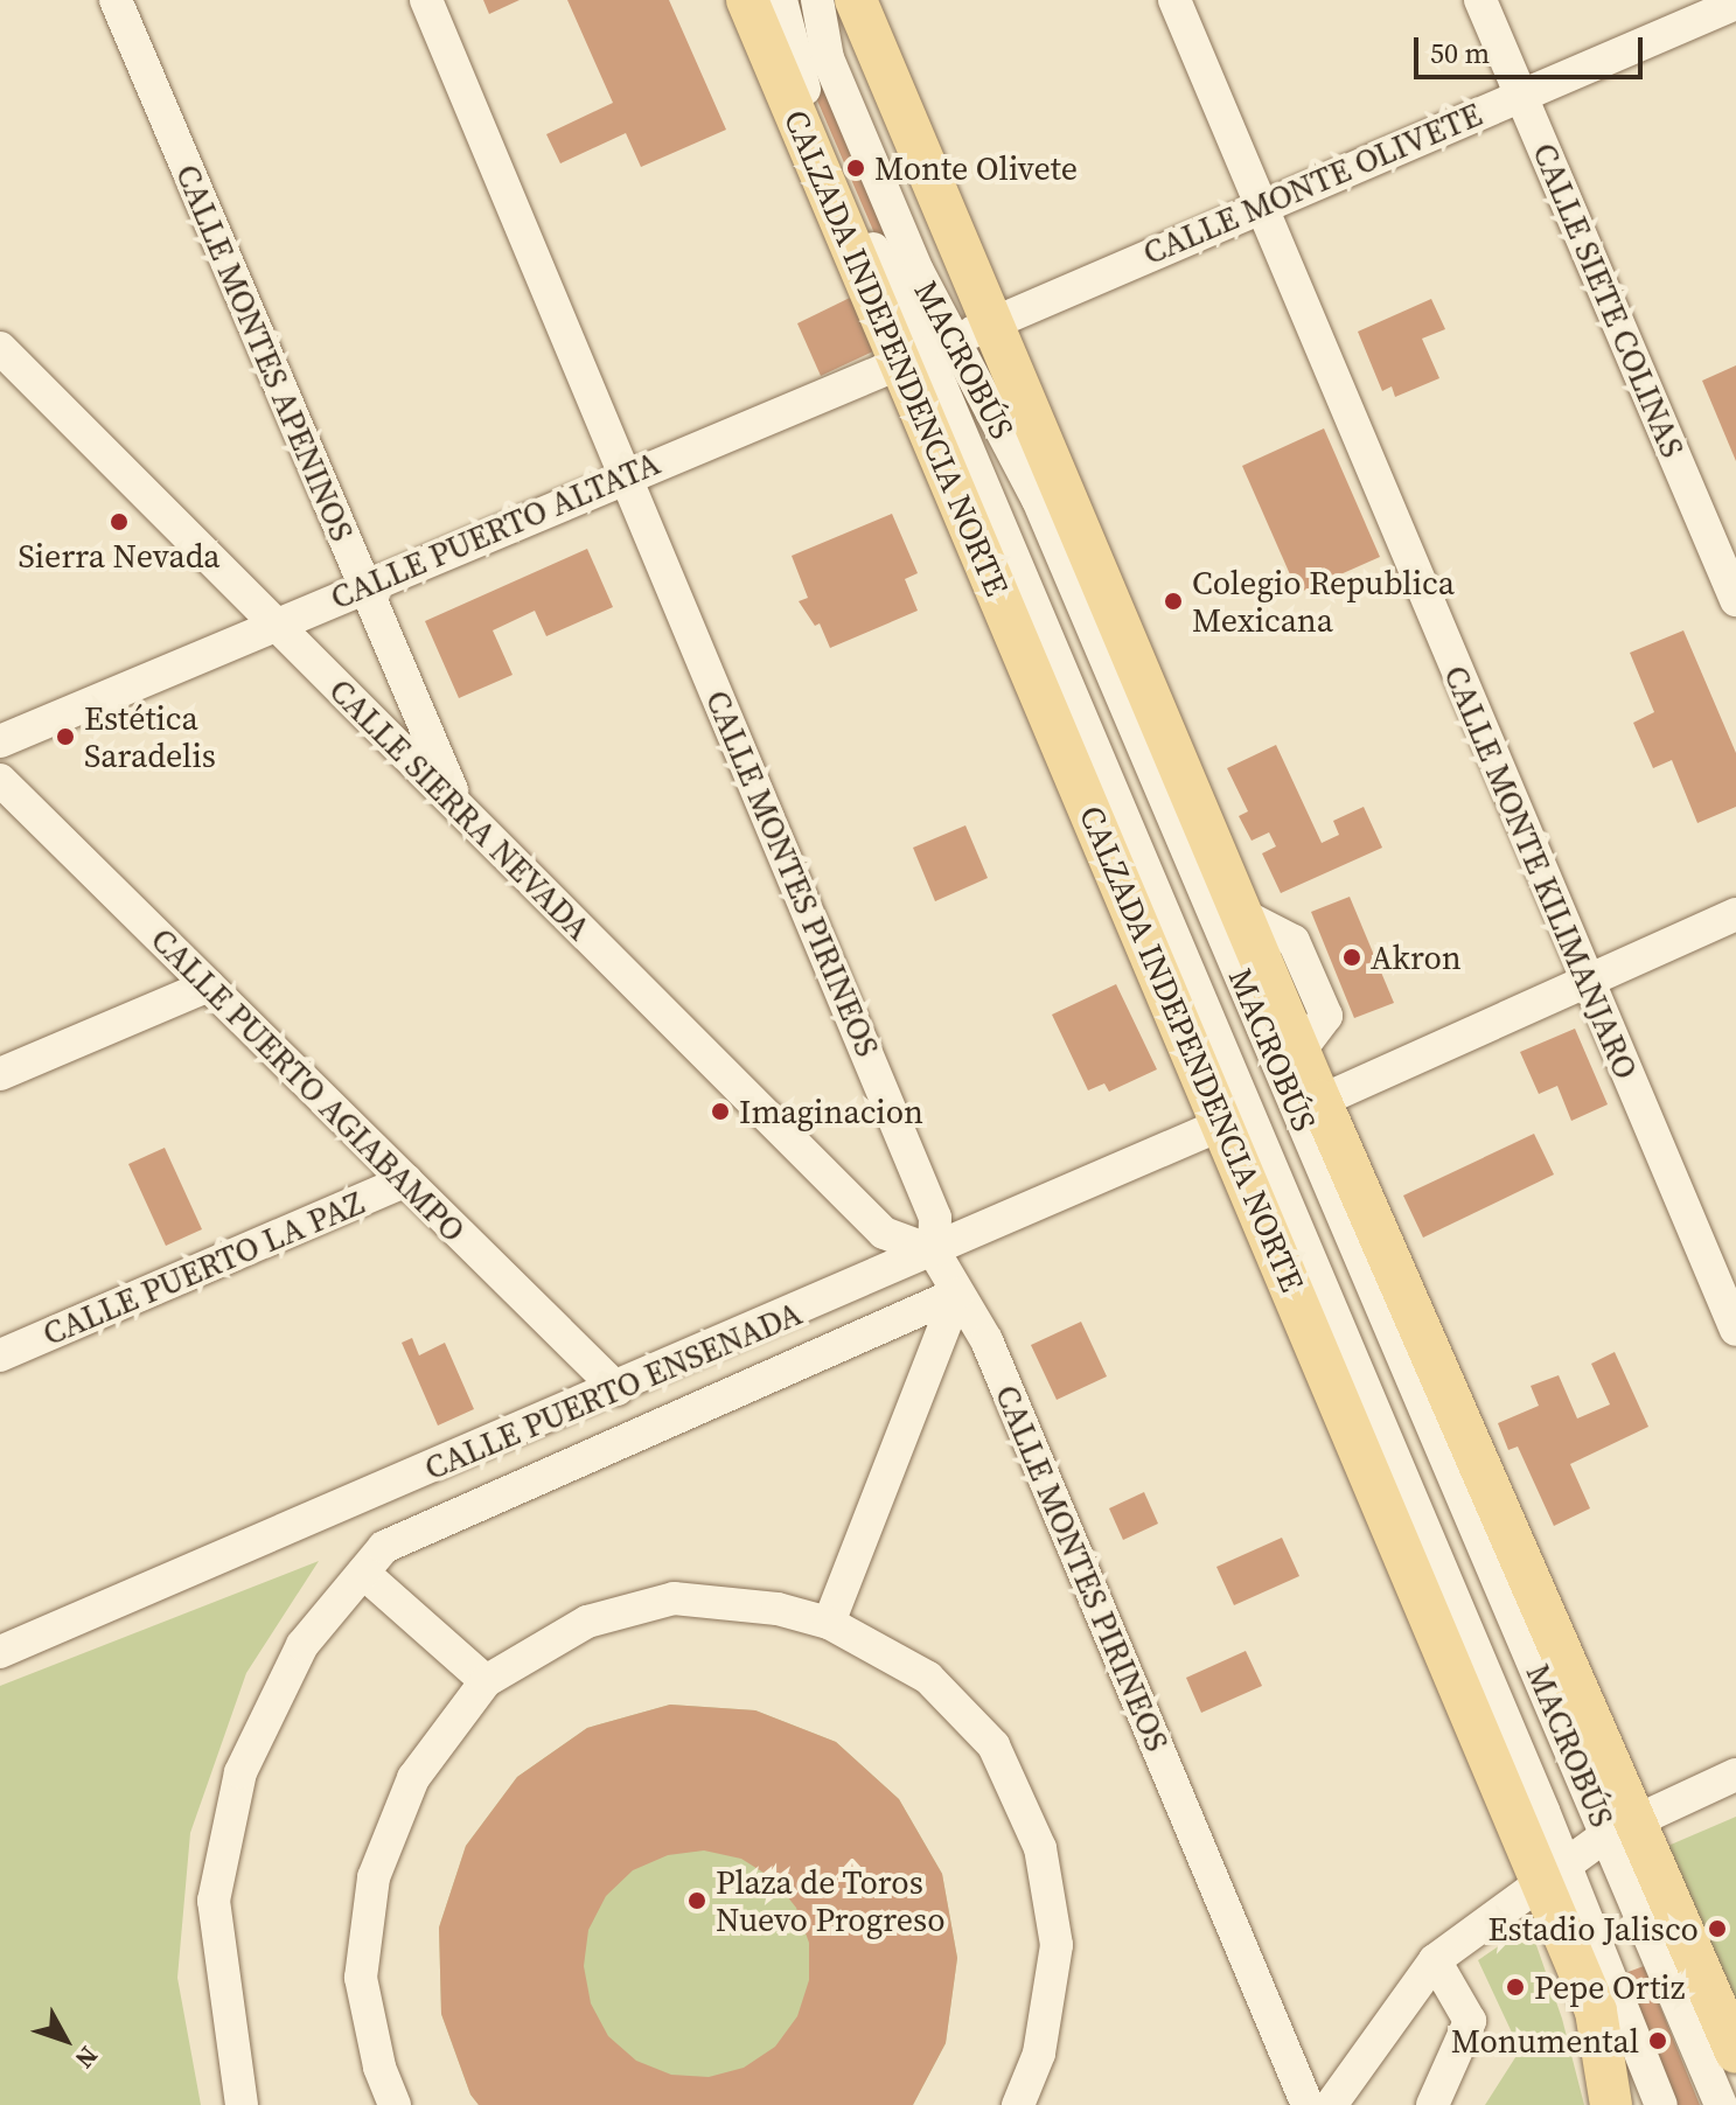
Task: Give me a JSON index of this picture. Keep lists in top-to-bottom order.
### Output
{
  "streets": {
    "main road": ["CALZADA INDEPENDENCIA NORTE"],
    "street": [
      "CALLE MONTE OLIVETE",
      "CALLE SIETE COLINAS",
      "CALLE MONTES APENINOS",
      "MACROBÚS",
      "CALLE PUERTO ALTATA",
      "CALLE SIERRA NEVADA",
      "CALLE MONTE KILIMANJARO",
      "CALLE MONTES PIRINEOS",
      "CALLE PUERTO AGIABAMPO",
      "CALLE PUERTO LA PAZ",
      "CALLE PUERTO ENSENADA"
    ]
  },
  "crossings": [
    ["CALLE MONTE OLIVETE", "CALLE SIETE COLINAS"],
    ["CALLE MONTE OLIVETE", "CALZADA INDEPENDENCIA NORTE"],
    ["CALLE MONTE OLIVETE", "MACROBÚS"],
    ["CALLE MONTE OLIVETE", "CALLE PUERTO ALTATA"],
    ["CALLE MONTE OLIVETE", "CALLE MONTE KILIMANJARO"],
    ["CALLE MONTES APENINOS", "CALLE PUERTO ALTATA"],
    ["CALLE MONTES APENINOS", "CALLE SIERRA NEVADA"],
    ["CALZADA INDEPENDENCIA NORTE", "MACROBÚS"],
    ["CALZADA INDEPENDENCIA NORTE", "CALLE PUERTO ALTATA"],
    ["CALZADA INDEPENDENCIA NORTE", "CALLE PUERTO ENSENADA"],
    ["MACROBÚS", "CALLE PUERTO ALTATA"],
    ["CALLE PUERTO ALTATA", "CALLE SIERRA NEVADA"],
    ["CALLE PUERTO ALTATA", "CALLE MONTES PIRINEOS"],
    ["CALLE SIERRA NEVADA", "CALLE MONTES PIRINEOS"],
    ["CALLE SIERRA NEVADA", "CALLE PUERTO ENSENADA"],
    ["CALLE MONTES PIRINEOS", "CALLE PUERTO ENSENADA"],
    ["CALLE PUERTO AGIABAMPO", "CALLE PUERTO LA PAZ"],
    ["CALLE PUERTO AGIABAMPO", "CALLE PUERTO ENSENADA"]
  ],
  "places": [
    "Monte Olivete",
    "Sierra Nevada",
    "Colegio Republica Mexicana",
    "Estética Saradelis",
    "Akron",
    "Imaginacion",
    "Plaza de Toros Nuevo Progreso",
    "Estadio Jalisco",
    "Pepe Ortiz",
    "Monumental"
  ],
  "scale_bar": "50 m",
  "north": "bottom right"
}
